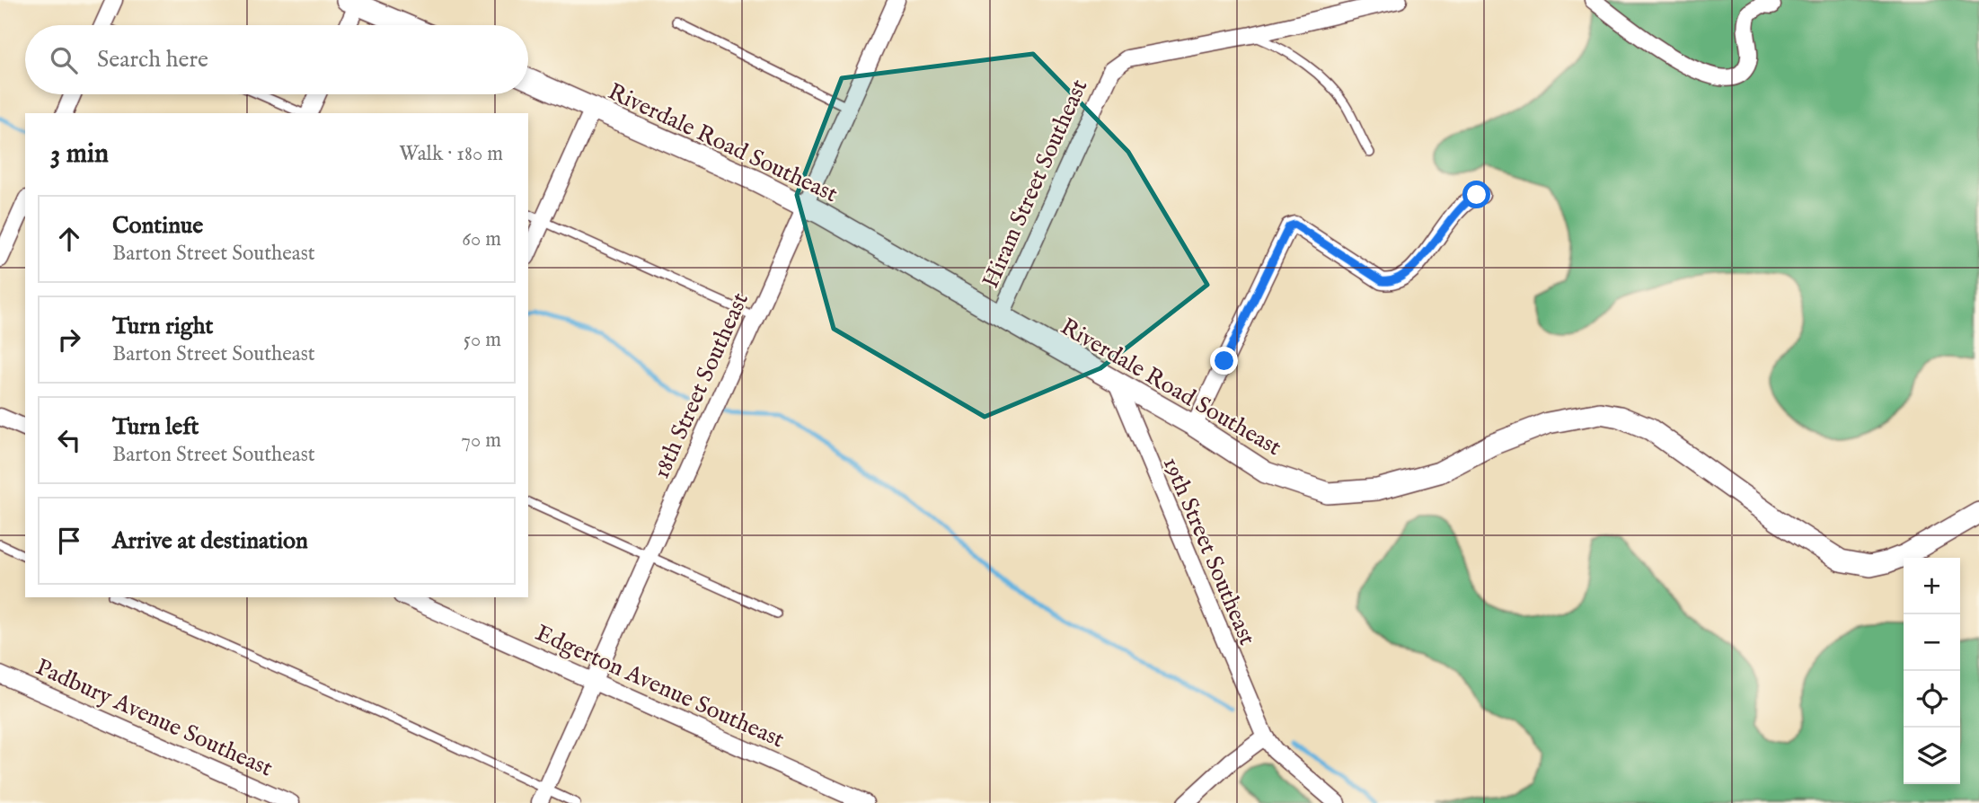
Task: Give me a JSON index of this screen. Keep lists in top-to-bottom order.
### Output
{
  "streets": {
    "street": [
      "Riverdale Road Southeast",
      "Hiram Street Southeast",
      "18th Street Southeast",
      "19th Street Southeast",
      "Edgerton Avenue Southeast",
      "Padbury Avenue Southeast"
    ]
  },
  "crossings": [
    ["Riverdale Road Southeast", "Hiram Street Southeast"],
    ["Riverdale Road Southeast", "18th Street Southeast"],
    ["Riverdale Road Southeast", "19th Street Southeast"],
    ["18th Street Southeast", "Edgerton Avenue Southeast"]
  ],
  "page": {
    "search": "Search here",
    "heading": ["3 min", "Walk · 180 m"],
    "list": [
      ["Continue", "Barton Street Southeast", "60 m"],
      ["Turn right", "Barton Street Southeast", "50 m"],
      ["Turn left", "Barton Street Southeast", "70 m"],
      "Arrive at destination"
    ],
    "map_buttons": ["+", "−"]
  }
}
